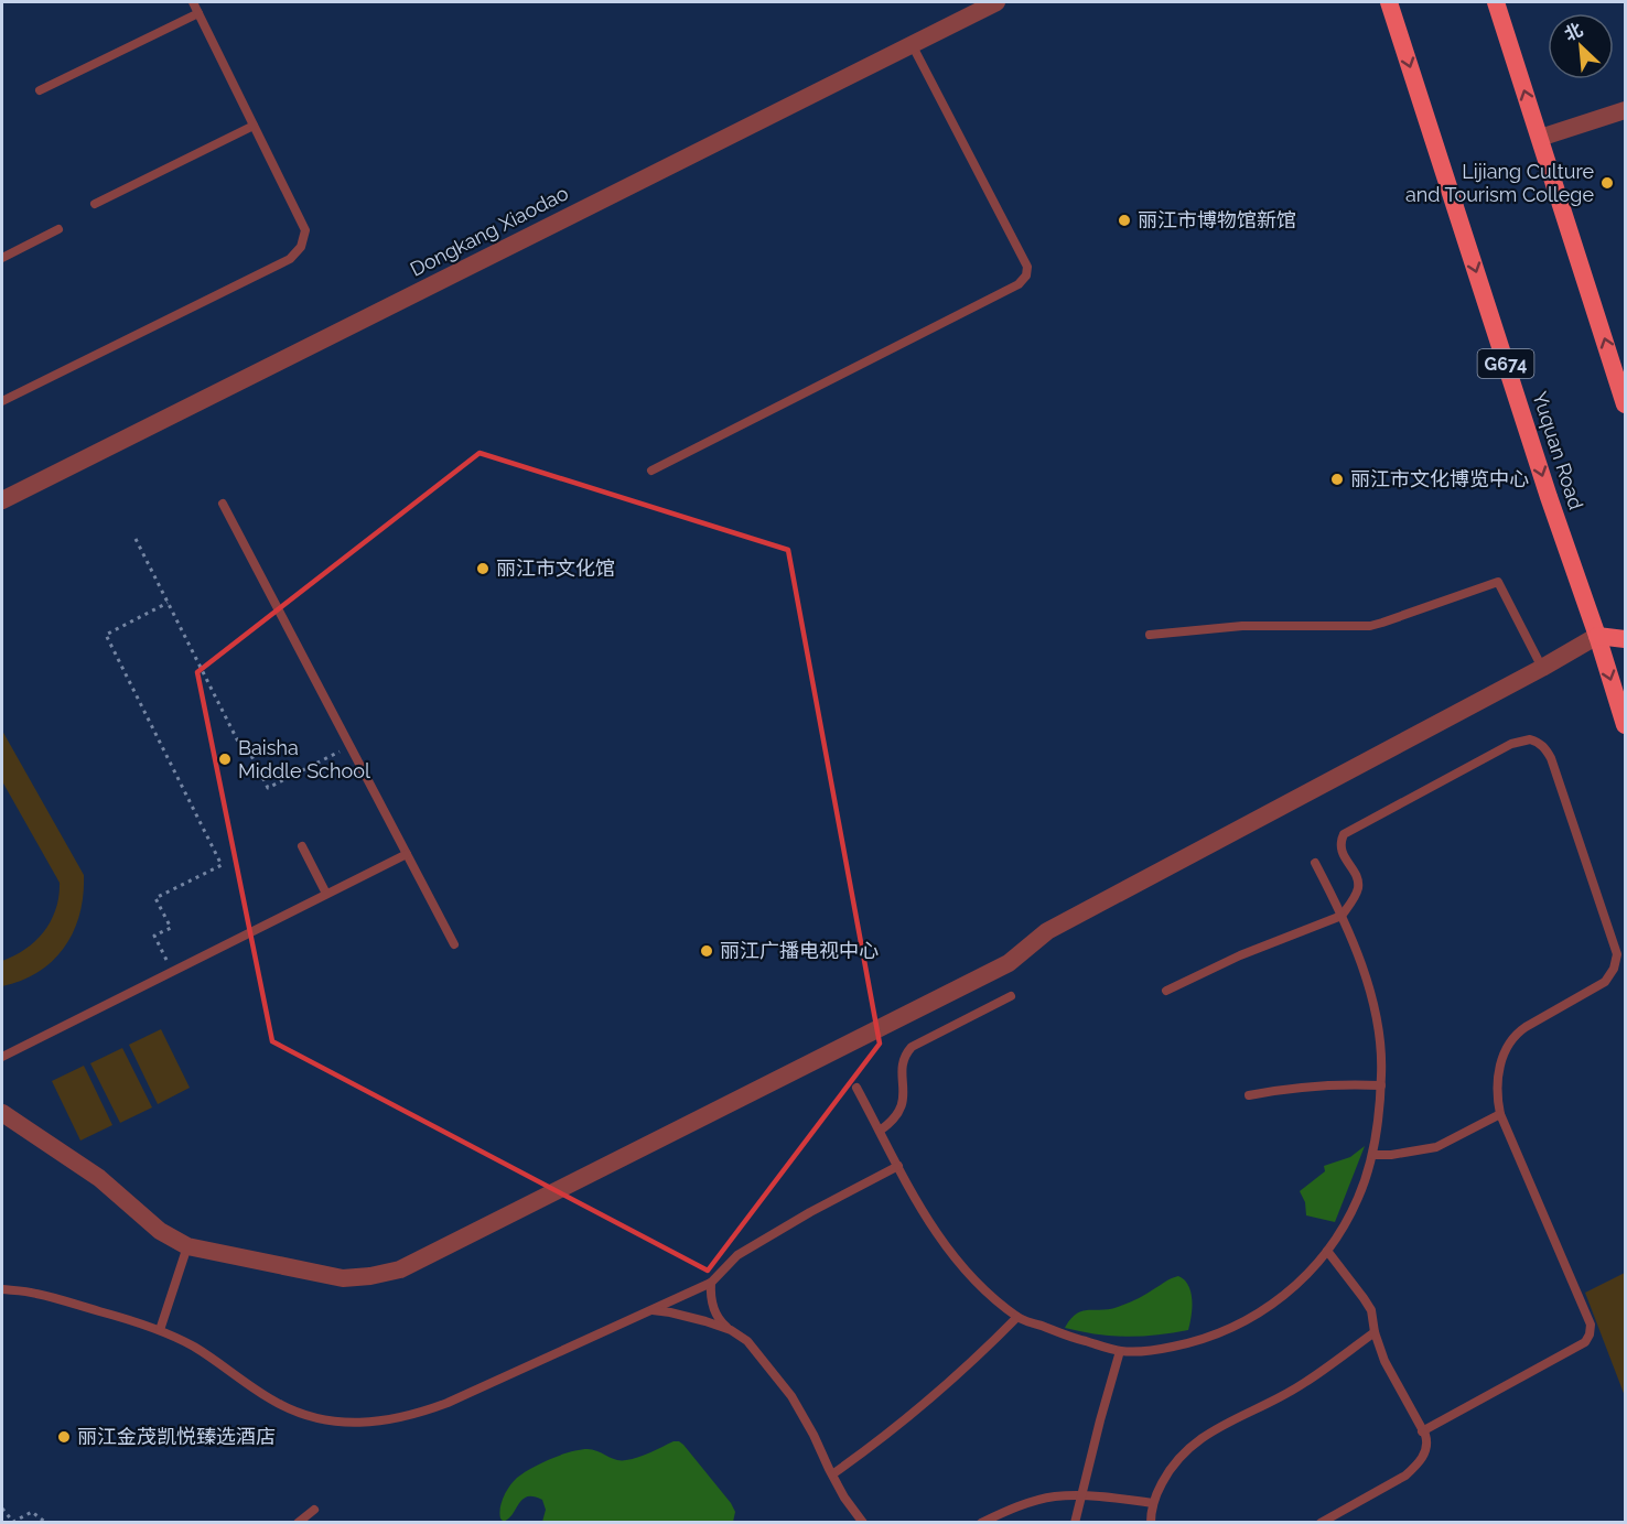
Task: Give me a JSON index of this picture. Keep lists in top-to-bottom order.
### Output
{
  "streets": {
    "highway": ["G674", "Yuquan Road"],
    "street": ["Dongkang Xiaodao"]
  },
  "places": [
    "Lijiang Culture and Tourism College",
    "丽江市博物馆新馆",
    "丽江市文化博览中心",
    "丽江市文化馆",
    "Baisha Middle School",
    "丽江广播电视中心",
    "丽江金茂凯悦臻选酒店"
  ],
  "north": "top left"
}
